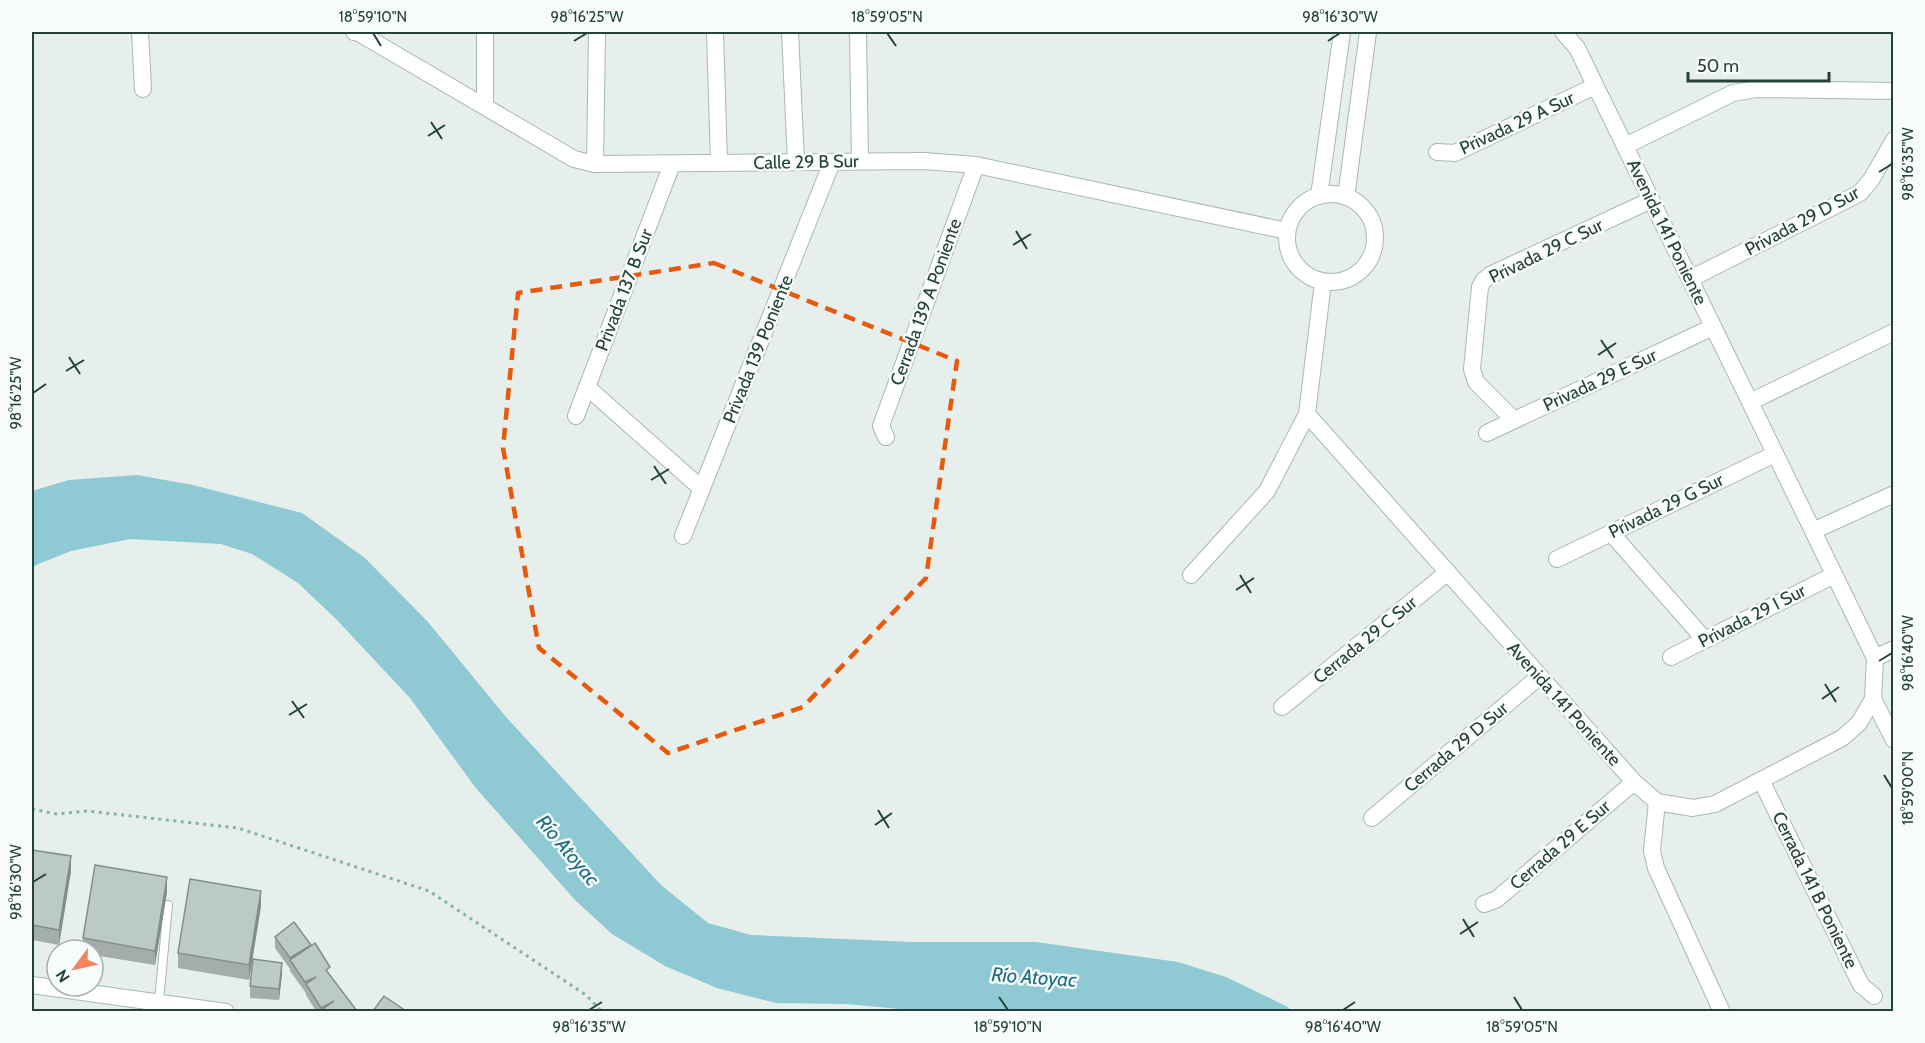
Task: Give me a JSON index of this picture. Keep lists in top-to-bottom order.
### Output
{
  "streets": {
    "street": [
      "Privada 29 A Sur",
      "Calle 29 B Sur",
      "Privada 29 D Sur",
      "Avenida 141 Poniente",
      "Privada 29 C Sur",
      "Privada 137 B Sur",
      "Cerrada 139 A Poniente",
      "Privada 139 Poniente",
      "Privada 29 E Sur",
      "Privada 29 G Sur",
      "Privada 29 I Sur",
      "Cerrada 29 C Sur",
      "Cerrada 29 D Sur",
      "Cerrada 29 E Sur",
      "Cerrada 141 B Poniente"
    ]
  },
  "crossings": [
    ["Privada 29 A Sur", "Avenida 141 Poniente"],
    ["Calle 29 B Sur", "Privada 137 B Sur"],
    ["Calle 29 B Sur", "Cerrada 139 A Poniente"],
    ["Calle 29 B Sur", "Privada 139 Poniente"],
    ["Privada 29 D Sur", "Avenida 141 Poniente"],
    ["Avenida 141 Poniente", "Privada 29 C Sur"],
    ["Avenida 141 Poniente", "Privada 29 E Sur"],
    ["Avenida 141 Poniente", "Privada 29 G Sur"],
    ["Avenida 141 Poniente", "Privada 29 I Sur"],
    ["Avenida 141 Poniente", "Cerrada 29 C Sur"],
    ["Avenida 141 Poniente", "Cerrada 29 D Sur"],
    ["Avenida 141 Poniente", "Cerrada 29 E Sur"],
    ["Avenida 141 Poniente", "Cerrada 141 B Poniente"],
    ["Privada 29 C Sur", "Privada 29 E Sur"]
  ],
  "water": ["Río Atoyac"],
  "scale_bar": "50 m",
  "north": "bottom left",
  "coordinates": [
    "18°59'10\"N",
    "98°16'25\"W",
    "18°59'05\"N",
    "98°16'30\"W",
    "98°16'35\"W",
    "98°16'40\"W",
    "18°59'00\"N"
  ]
}
